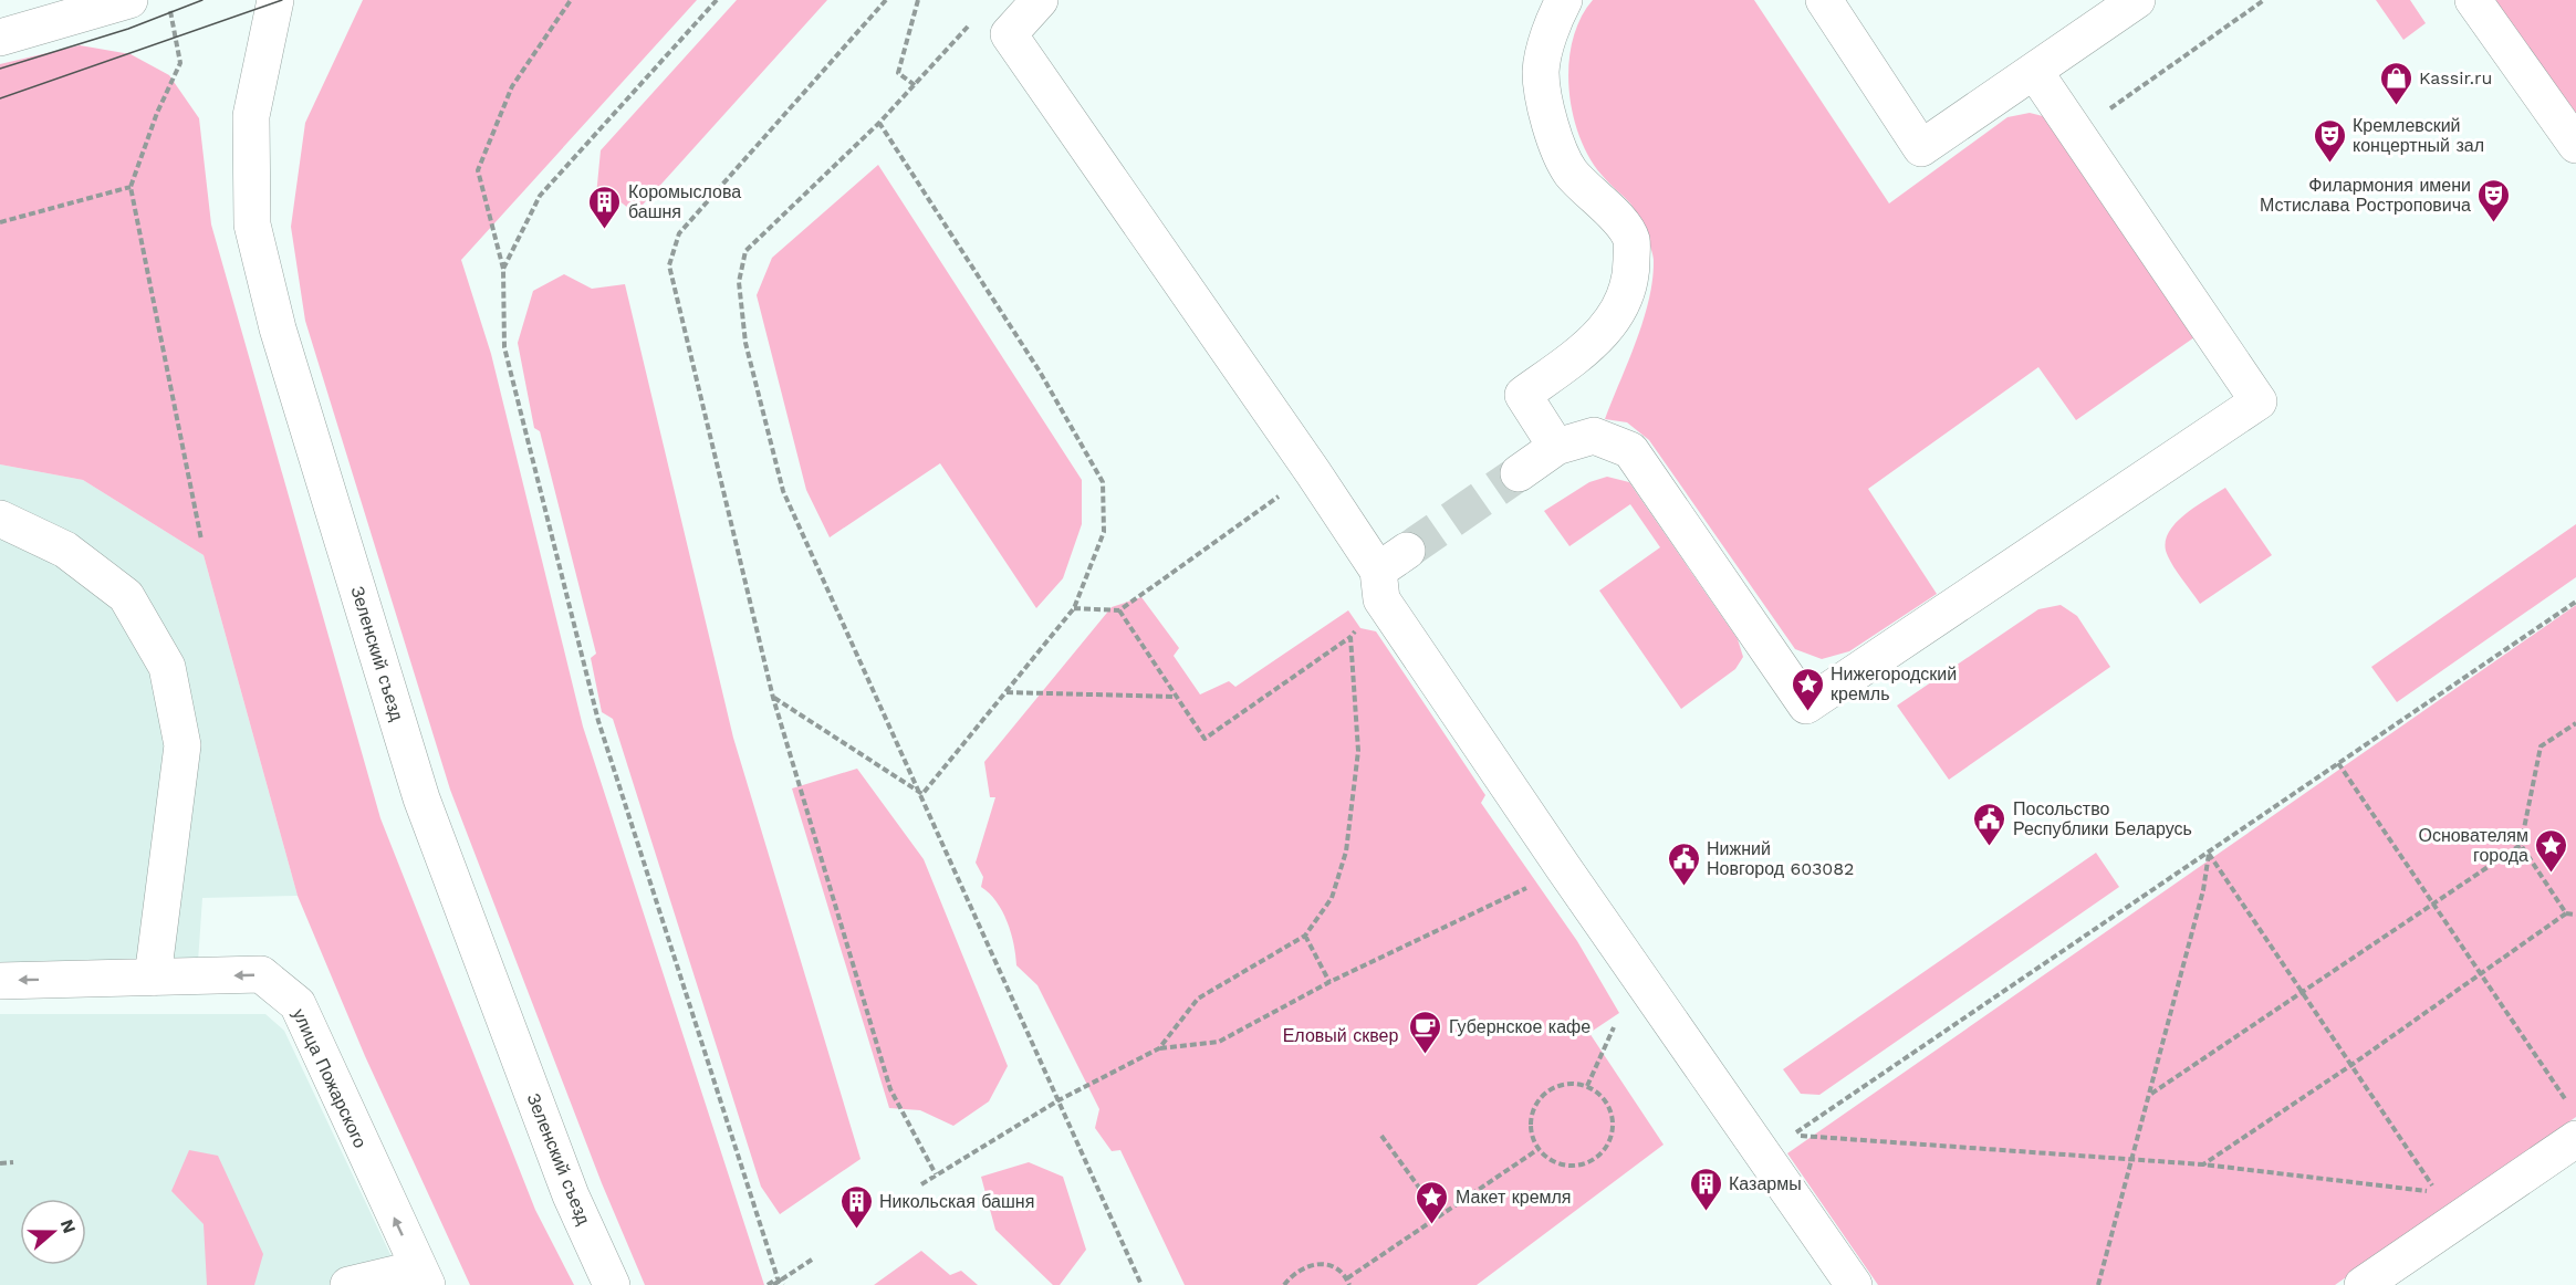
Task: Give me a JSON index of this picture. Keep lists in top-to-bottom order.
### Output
{
  "streets": {
    "main road": ["Зеленский съезд", "улица Пожарского"]
  },
  "one_way": ["улица Пожарского"],
  "parks": ["Еловый сквер"],
  "places": {
    "shop": ["Kassir.ru"],
    "theatre": ["Кремлевский концертный зал", "Филармония имени Мстислава Ростроповича"],
    "building": ["Коромыслова башня", "Казармы", "Никольская башня"],
    "place": ["Нижегородский кремль", "Основателям города", "Макет кремля"],
    "public building": ["Посольство Республики Беларусь", "Нижний Новгород 603082"],
    "cafe": ["Губернское кафе"]
  },
  "north": "right"
}
